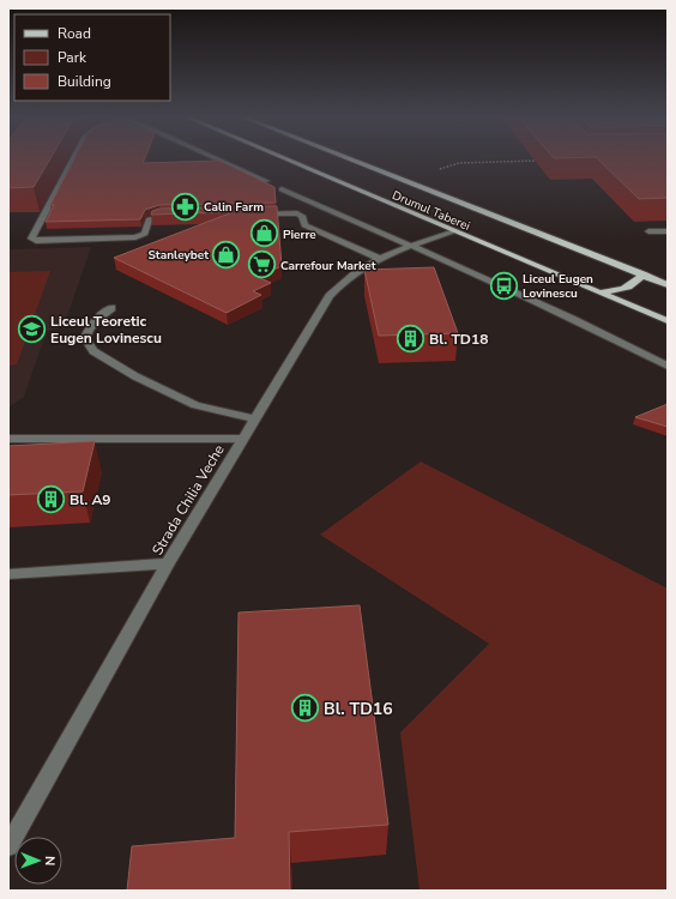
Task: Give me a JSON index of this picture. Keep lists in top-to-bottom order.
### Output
{
  "streets": {
    "main road": ["Drumul Taberei"],
    "street": ["Strada Chilia Veche"]
  },
  "crossings": [
    ["Drumul Taberei", "Strada Chilia Veche"]
  ],
  "places": {
    "pharmacy": ["Calin Farm"],
    "shop": ["Pierre", "Stanleybet"],
    "supermarket": ["Carrefour Market"],
    "bus stop": ["Liceul Eugen Lovinescu"],
    "school or university": ["Liceul Teoretic Eugen Lovinescu"],
    "building": ["Bl. TD18", "Bl. A9", "Bl. TD16"]
  },
  "legend": ["Road", "Park", "Building"],
  "north": "right"
}
